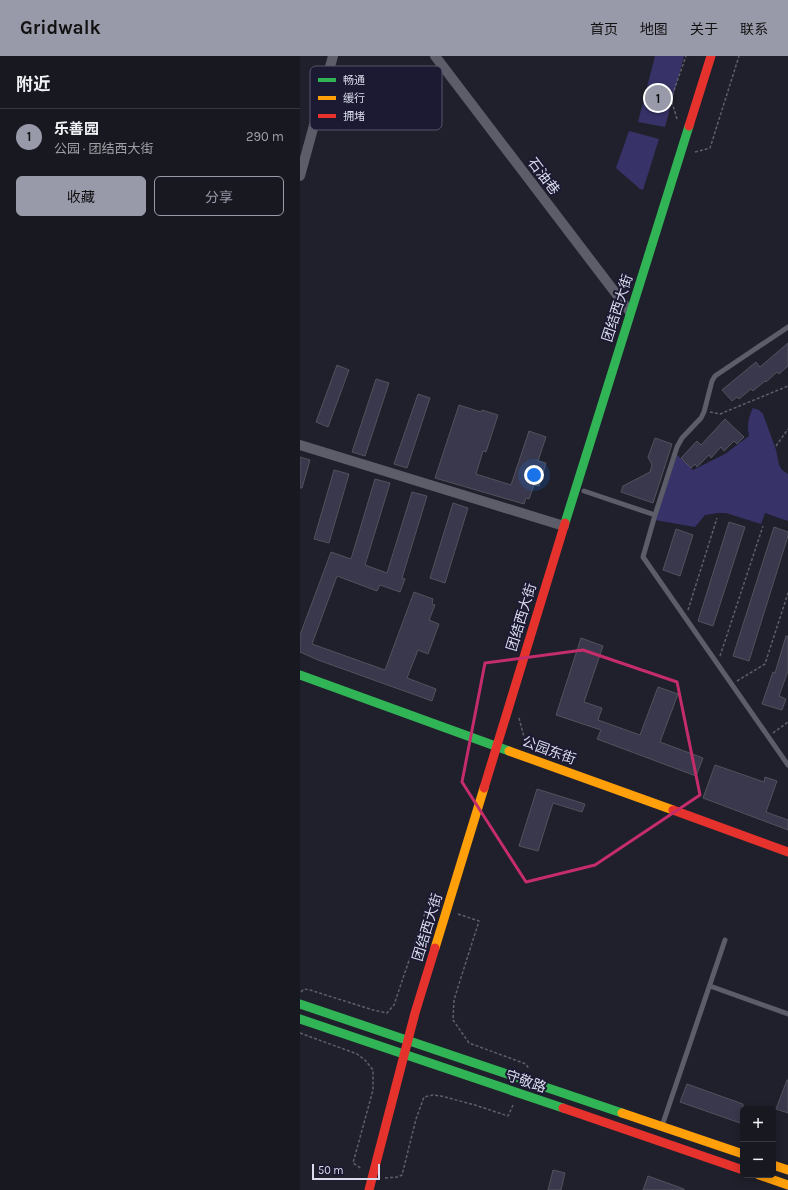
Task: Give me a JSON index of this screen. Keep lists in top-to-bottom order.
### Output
{
  "streets": {
    "main road": ["团结西大街", "公园东街", "守敬路"],
    "street": ["石油巷"]
  },
  "crossings": [
    ["石油巷", "团结西大街"],
    ["团结西大街", "公园东街"],
    ["团结西大街", "守敬路"]
  ],
  "legend": ["畅通", "缓行", "拥堵"],
  "scale_bar": "50 m",
  "page": {
    "header": "Gridwalk",
    "nav": [
      "首页",
      "地图",
      "关于",
      "联系"
    ],
    "heading": "附近",
    "pins": "1",
    "list": [
      {
        "mark": "1",
        "name": "乐善园",
        "note": "公园 · 团结西大街",
        "value": "290 m"
      }
    ],
    "buttons": ["收藏", "分享"],
    "map_buttons": ["+", "−"],
    "scale": "50 m"
  }
}
